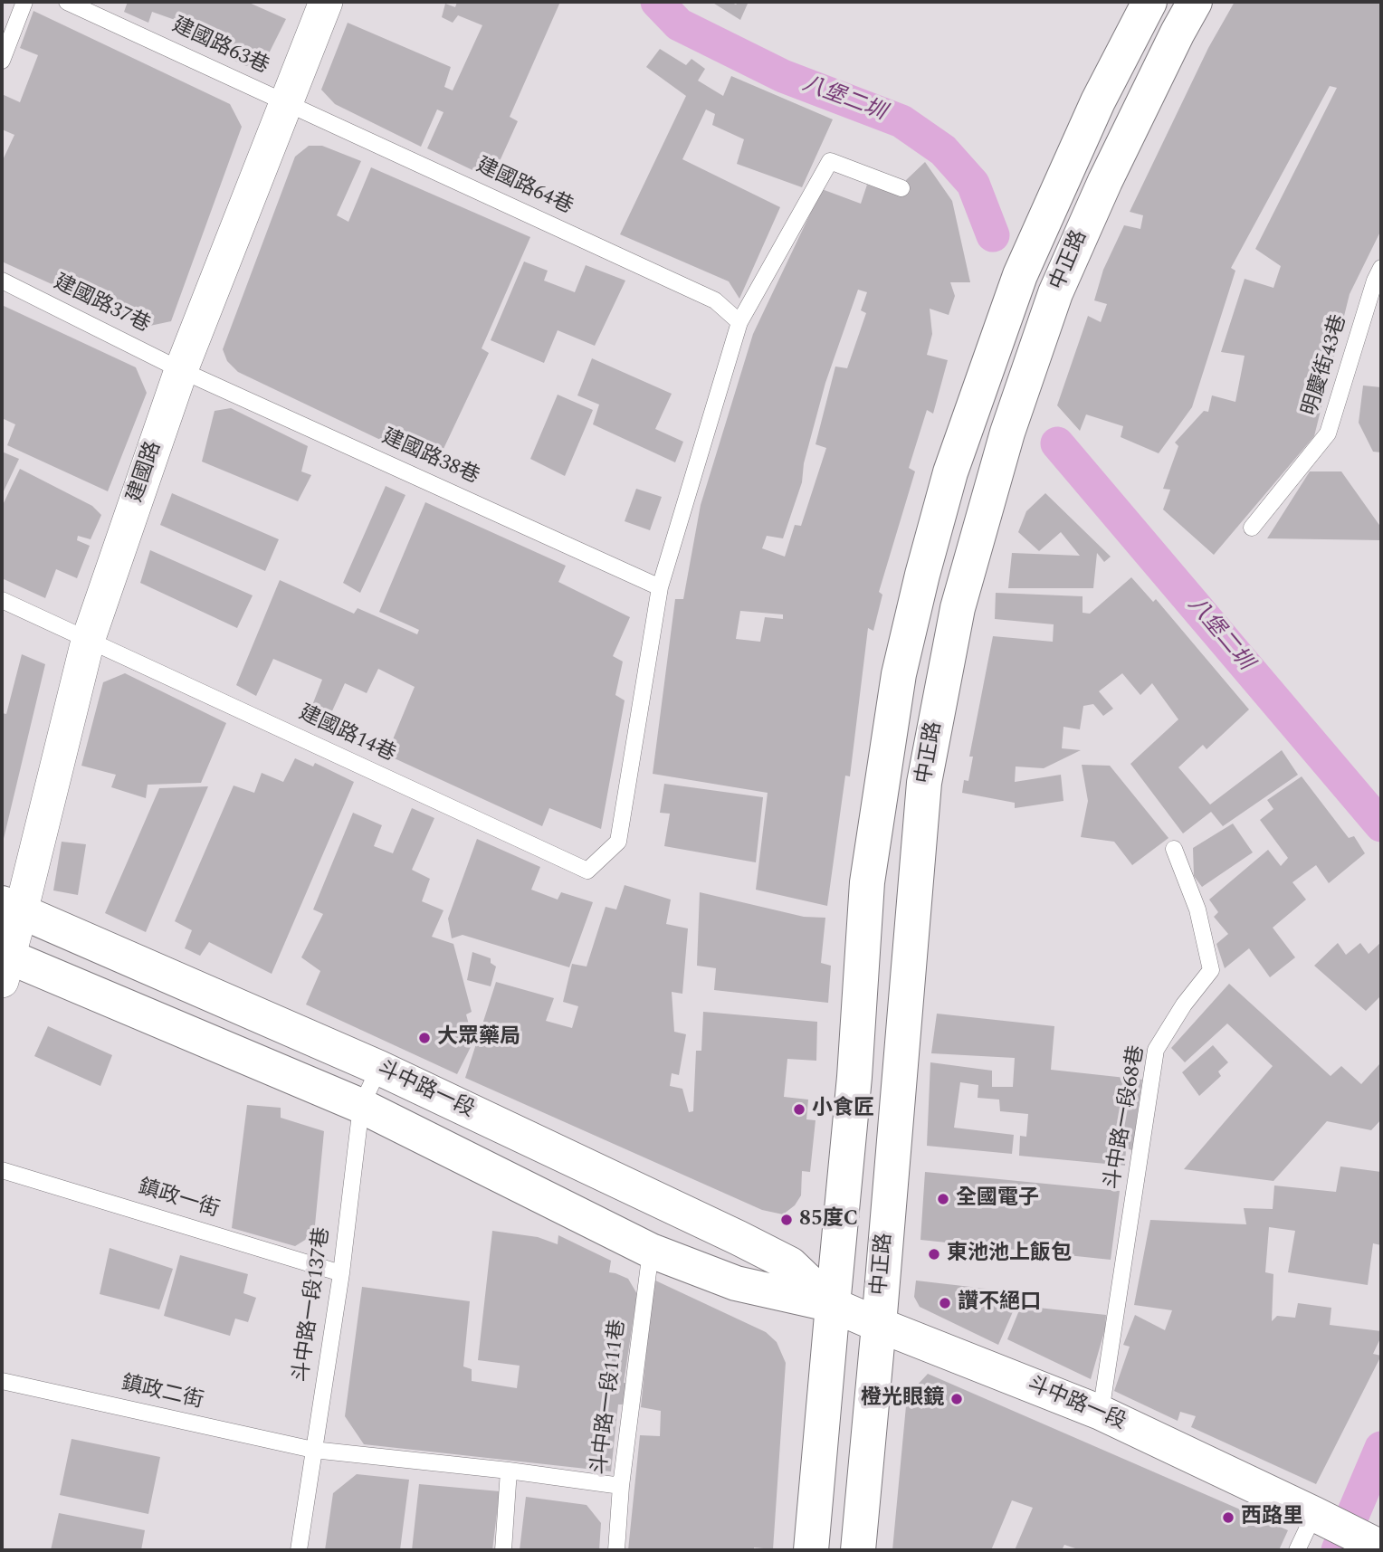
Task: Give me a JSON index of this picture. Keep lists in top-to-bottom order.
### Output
{
  "streets": {
    "street": ["中正路", "建國路", "斗中路一段"],
    "lane": [
      "建國路63巷",
      "建國路64巷",
      "建國路37巷",
      "明慶街43巷",
      "建國路38巷",
      "建國路14巷",
      "斗中路一段68巷",
      "鎮政一街",
      "斗中路一段137巷",
      "鎮政二街",
      "斗中路一段111巷"
    ]
  },
  "crossings": [
    ["建國路63巷", "建國路64巷"],
    ["建國路63巷", "建國路"],
    ["建國路64巷", "建國路"],
    ["中正路", "斗中路一段"],
    ["建國路37巷", "建國路38巷"],
    ["建國路37巷", "建國路"],
    ["建國路38巷", "建國路"],
    ["建國路38巷", "建國路14巷"],
    ["建國路", "建國路14巷"],
    ["建國路", "斗中路一段"],
    ["斗中路一段", "斗中路一段68巷"],
    ["斗中路一段", "斗中路一段137巷"],
    ["斗中路一段", "斗中路一段111巷"],
    ["鎮政一街", "斗中路一段137巷"],
    ["斗中路一段137巷", "鎮政二街"],
    ["鎮政二街", "斗中路一段111巷"]
  ],
  "water": ["八堡二圳"],
  "places": [
    "大眾藥局",
    "小食匠",
    "全國電子",
    "85度C",
    "東池池上飯包",
    "讚不絕口",
    "橙光眼鏡",
    "西路里"
  ]
}
